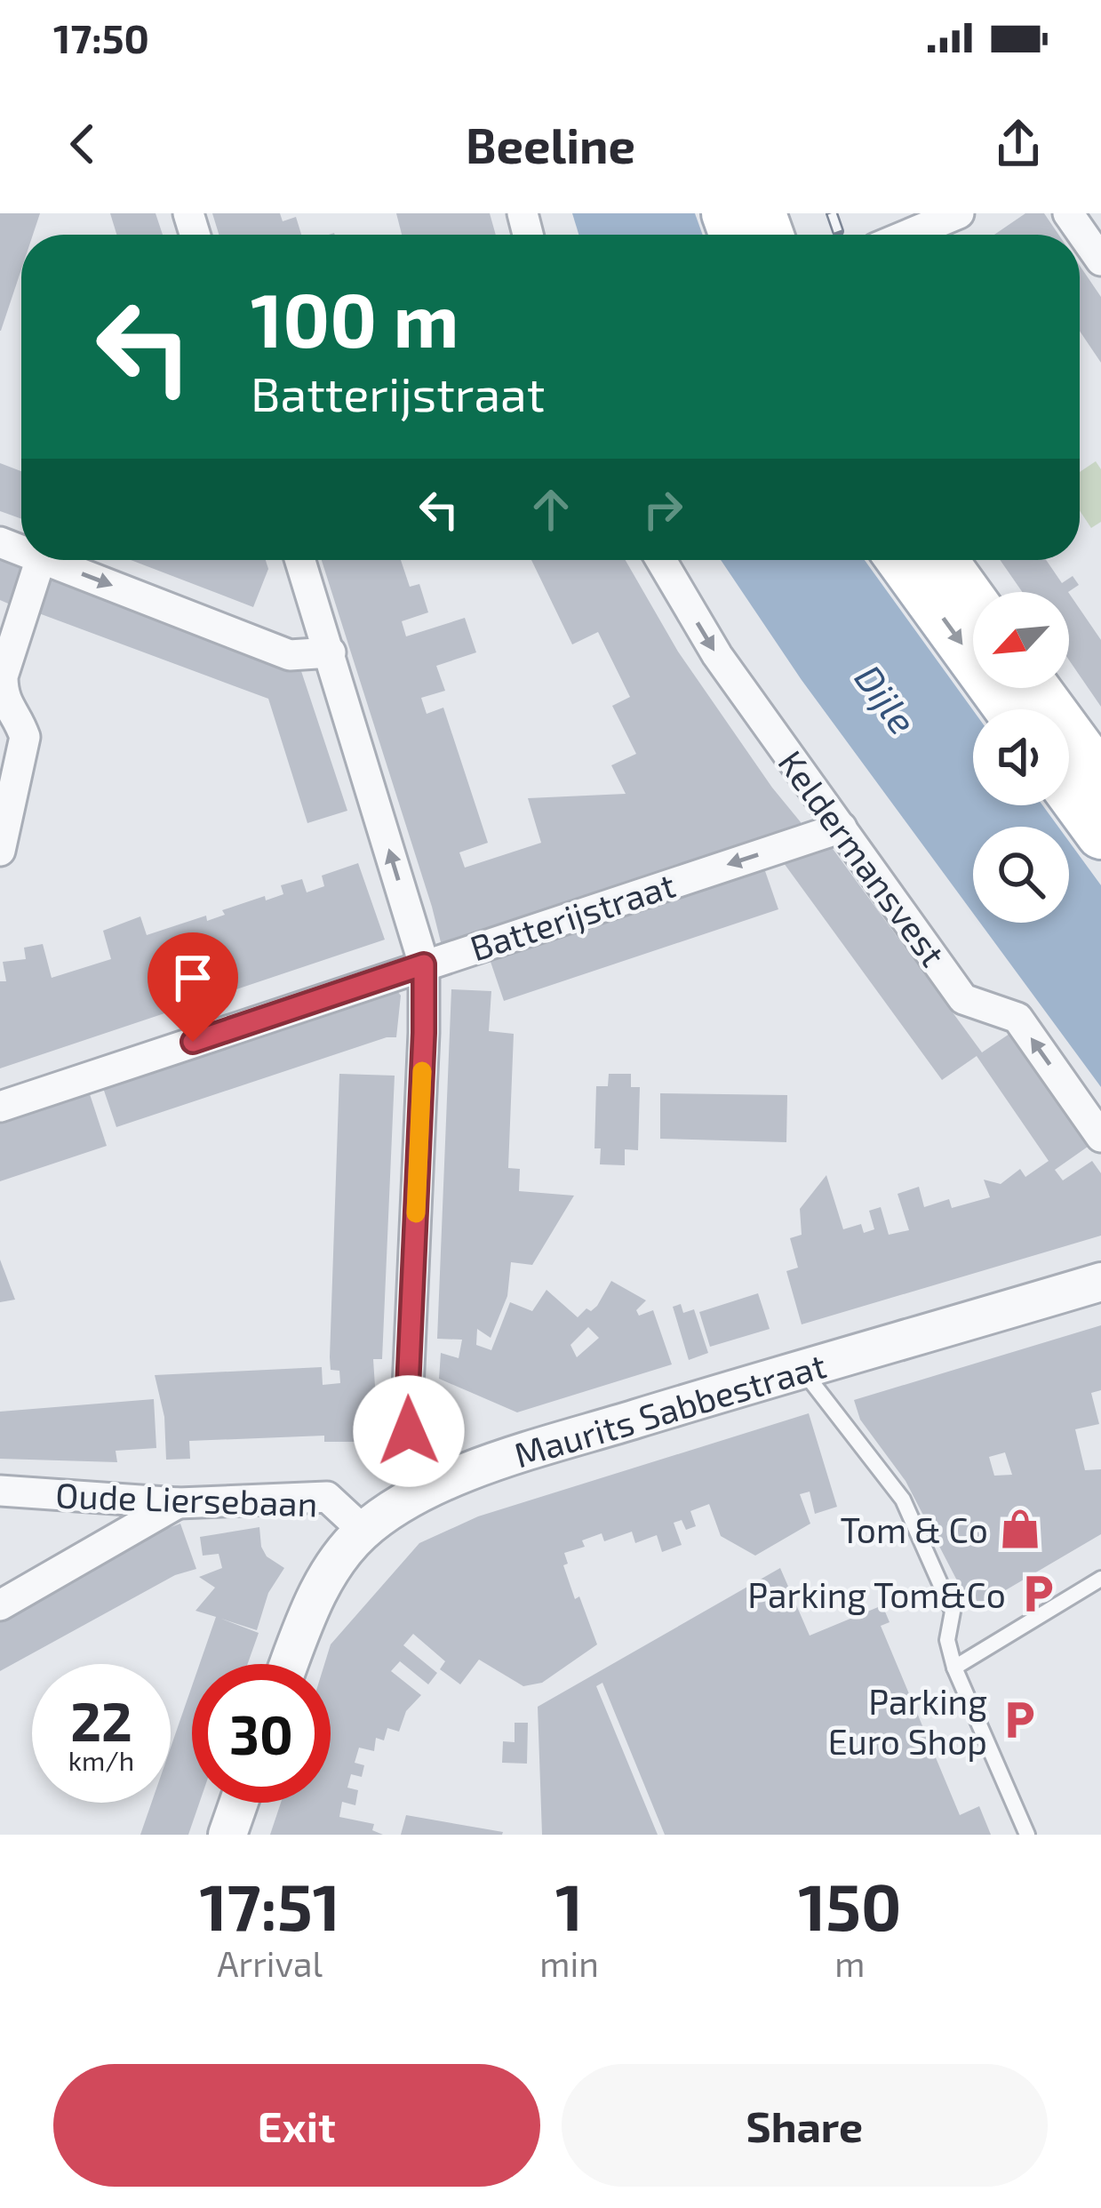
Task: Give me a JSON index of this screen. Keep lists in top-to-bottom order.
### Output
{
  "streets": {
    "street": [
      "Keldermansvest",
      "Batterijstraat",
      "Maurits Sabbestraat",
      "Oude Liersebaan"
    ]
  },
  "crossings": [
    ["Keldermansvest", "Batterijstraat"],
    ["Maurits Sabbestraat", "Oude Liersebaan"]
  ],
  "one_way": ["Batterijstraat"],
  "water": ["Dijle"],
  "places": {
    "shop": ["Tom & Co"],
    "parking": ["Parking Tom&Co", "Parking Euro Shop"]
  },
  "north": "bottom left",
  "page": {
    "status": "17:50",
    "header": "Beeline",
    "turn": ["100 m", "Batterijstraat"],
    "speed": "22 km/h",
    "limit": "30",
    "eta": [
      "17:51",
      "Arrival",
      "1",
      "min",
      "150",
      "m"
    ],
    "buttons": ["Exit", "Share"]
  }
}
